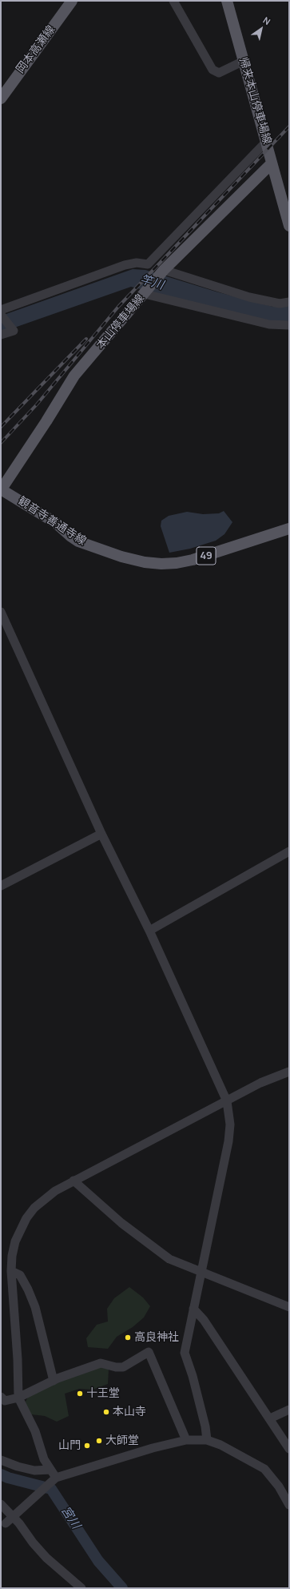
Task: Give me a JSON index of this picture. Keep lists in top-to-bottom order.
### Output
{
  "streets": {
    "main road": [
      "岡本高瀬線",
      "帰来本山停車場線",
      "本山停車場線",
      "観音寺善通寺線",
      "49"
    ]
  },
  "crossings": [
    ["帰来本山停車場線", "本山停車場線"],
    ["本山停車場線", "観音寺善通寺線"]
  ],
  "water": ["竿川", "宮川"],
  "places": [
    "高良神社",
    "十王堂",
    "本山寺",
    "大師堂",
    "山門"
  ],
  "north": "top right"
}
